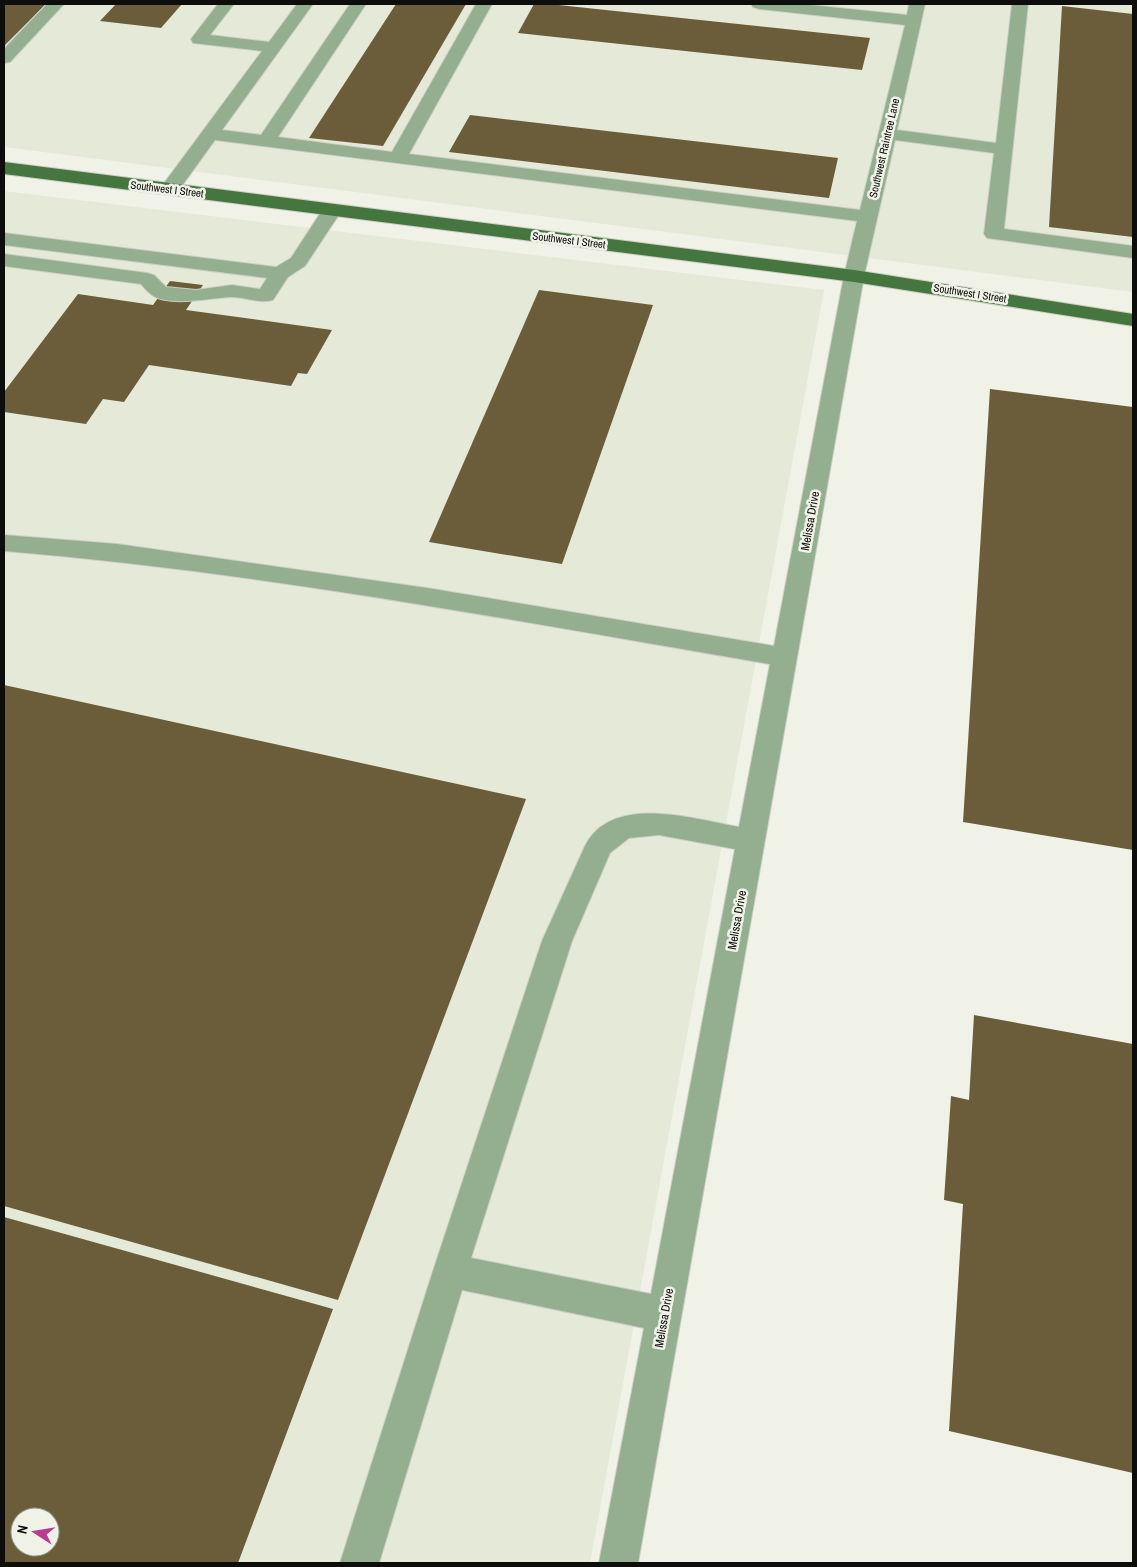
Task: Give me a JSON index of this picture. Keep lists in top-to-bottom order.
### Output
{
  "streets": {
    "main road": ["Southwest I Street"],
    "street": ["Southwest Raintree Lane", "Melissa Drive"]
  },
  "crossings": [
    ["Southwest Raintree Lane", "Southwest I Street"],
    ["Southwest Raintree Lane", "Melissa Drive"],
    ["Southwest I Street", "Melissa Drive"]
  ],
  "north": "left"
}
